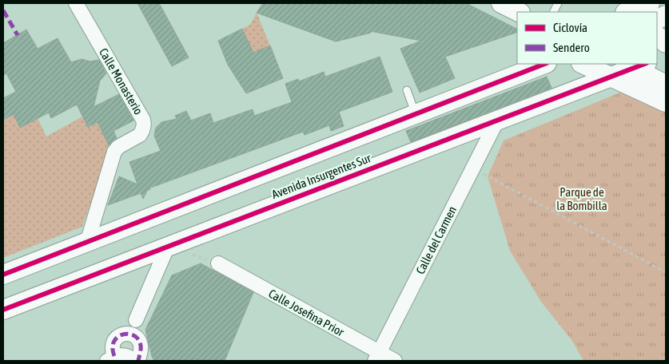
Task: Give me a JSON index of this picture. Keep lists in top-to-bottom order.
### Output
{
  "streets": {
    "main road": ["Avenida Insurgentes Sur"],
    "street": ["Calle Monasterio", "Calle del Carmen", "Calle Josefina Prior"]
  },
  "crossings": [
    ["Calle Monasterio", "Avenida Insurgentes Sur"],
    ["Avenida Insurgentes Sur", "Calle del Carmen"],
    ["Calle del Carmen", "Calle Josefina Prior"]
  ],
  "parks": ["Parque de la Bombilla"],
  "legend": ["Ciclovía", "Sendero"]
}
